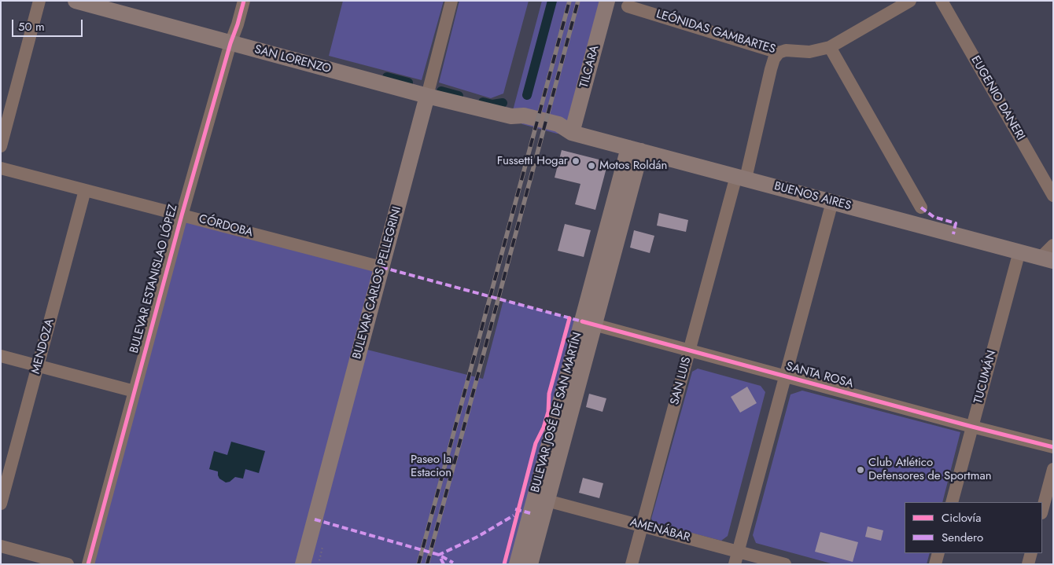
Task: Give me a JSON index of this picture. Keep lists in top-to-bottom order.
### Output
{
  "streets": {
    "main road": [
      "SAN LORENZO",
      "TILCARA",
      "BUENOS AIRES",
      "BULEVAR CARLOS PELLEGRINI",
      "BULEVAR JOSÉ DE SAN MARTÍN"
    ],
    "street": [
      "LEÓNIDAS GAMBARTES",
      "EUGENIO DANERI",
      "CÓRDOBA",
      "BULEVAR ESTANISLAO LÓPEZ",
      "MENDOZA",
      "SANTA ROSA",
      "TUCUMÁN",
      "SAN LUIS",
      "AMENÁBAR"
    ]
  },
  "crossings": [
    ["LEÓNIDAS GAMBARTES", "SAN LUIS"],
    ["SAN LORENZO", "BUENOS AIRES"],
    ["SAN LORENZO", "BULEVAR ESTANISLAO LÓPEZ"],
    ["SAN LORENZO", "BULEVAR CARLOS PELLEGRINI"],
    ["TILCARA", "BUENOS AIRES"],
    ["BUENOS AIRES", "TUCUMÁN"],
    ["BUENOS AIRES", "SAN LUIS"],
    ["BUENOS AIRES", "BULEVAR JOSÉ DE SAN MARTÍN"],
    ["CÓRDOBA", "BULEVAR ESTANISLAO LÓPEZ"],
    ["CÓRDOBA", "BULEVAR CARLOS PELLEGRINI"],
    ["CÓRDOBA", "MENDOZA"],
    ["SANTA ROSA", "TUCUMÁN"],
    ["SANTA ROSA", "SAN LUIS"],
    ["SANTA ROSA", "BULEVAR JOSÉ DE SAN MARTÍN"],
    ["SAN LUIS", "AMENÁBAR"],
    ["BULEVAR JOSÉ DE SAN MARTÍN", "AMENÁBAR"]
  ],
  "parks": ["Paseo la Estacion"],
  "places": ["Fussetti Hogar", "Motos Roldán", "Club Atlético Defensores de Sportman"],
  "legend": ["Ciclovía", "Sendero"],
  "scale_bar": "50 m"
}
